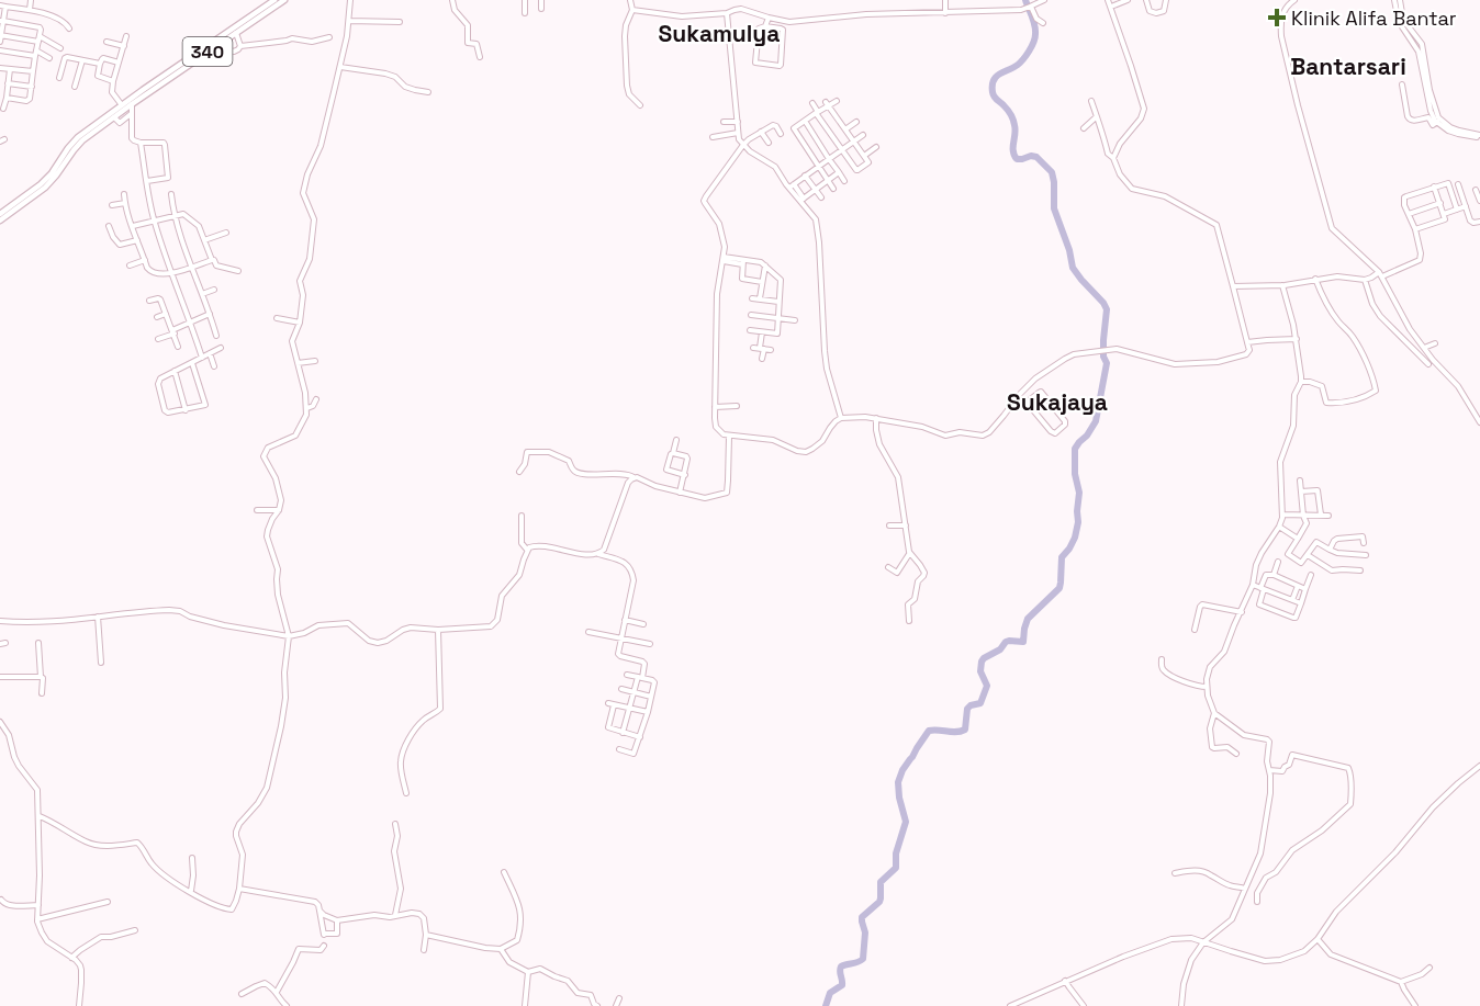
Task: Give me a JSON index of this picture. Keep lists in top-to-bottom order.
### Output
{
  "streets": {
    "main road": ["340"]
  },
  "districts": ["Sukamulya", "Bantarsari", "Sukajaya"],
  "places": {
    "health": ["Klinik Alifa Bantar"]
  }
}
